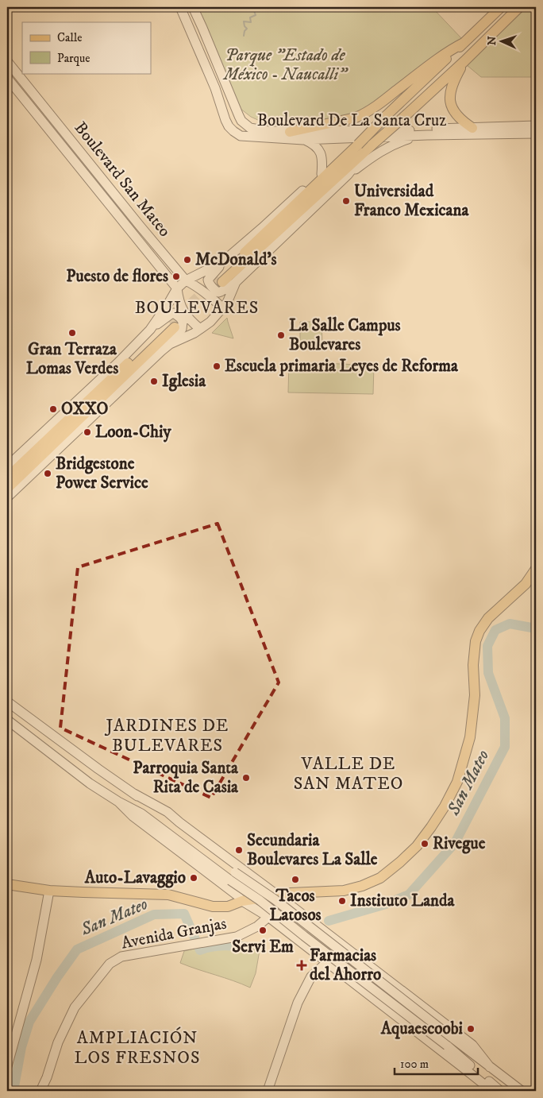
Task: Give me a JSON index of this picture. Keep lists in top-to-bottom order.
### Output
{
  "streets": {
    "main road": ["Boulevard De La Santa Cruz", "Boulevard San Mateo", "Avenida Granjas"]
  },
  "districts": [
    "BOULEVARES",
    "JARDINES DE BULEVARES",
    "VALLE DE SAN MATEO",
    "AMPLIACIÓN LOS FRESNOS"
  ],
  "water": ["San Mateo"],
  "parks": ["Parque \"Estado de México - Naucalli\""],
  "places": {
    "other": [
      "Universidad Franco Mexicana",
      "McDonald's",
      "Puesto de flores",
      "Gran Terraza Lomas Verdes",
      "La Salle Campus Boulevares",
      "Escuela primaria Leyes de Reforma",
      "Iglesia",
      "OXXO",
      "Loon-Chiy",
      "Bridgestone Power Service",
      "Parroquia Santa Rita de Casia",
      "Rivegue",
      "Secundaria Boulevares La Salle",
      "Auto-Lavaggio",
      "Tacos Latosos",
      "Instituto Landa",
      "Servi Em",
      "Aquaescoobi"
    ],
    "health": ["Farmacias del Ahorro"]
  },
  "legend": ["Calle", "Parque"],
  "scale_bar": "100 m",
  "north": "left"
}
